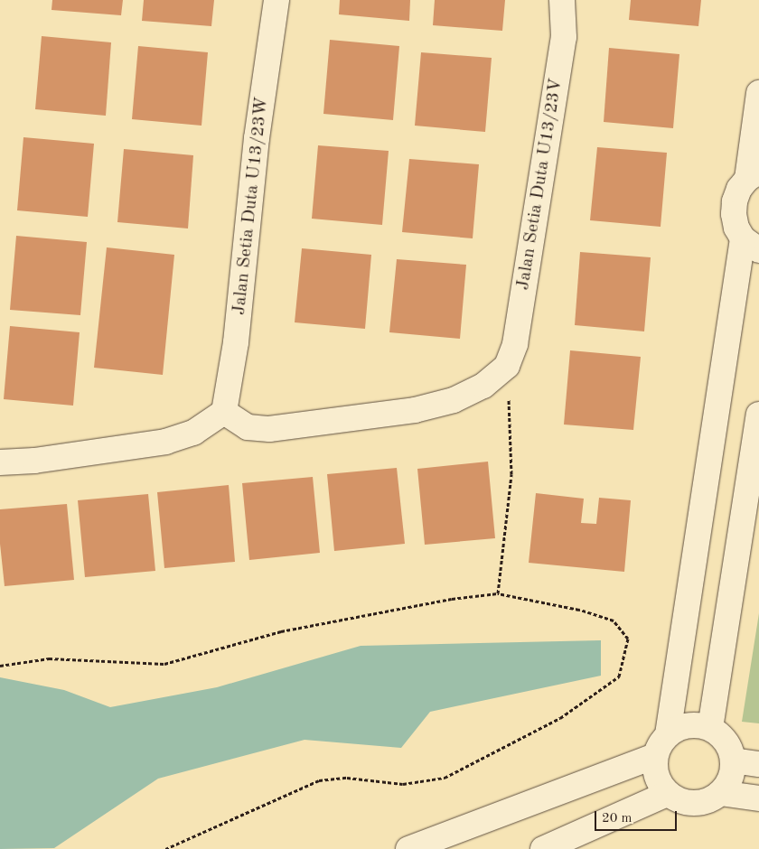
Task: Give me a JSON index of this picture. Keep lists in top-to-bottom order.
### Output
{
  "streets": {
    "street": ["Jalan Setia Duta U13/23V", "Jalan Setia Duta U13/23W"]
  },
  "scale_bar": "20 m"
}
